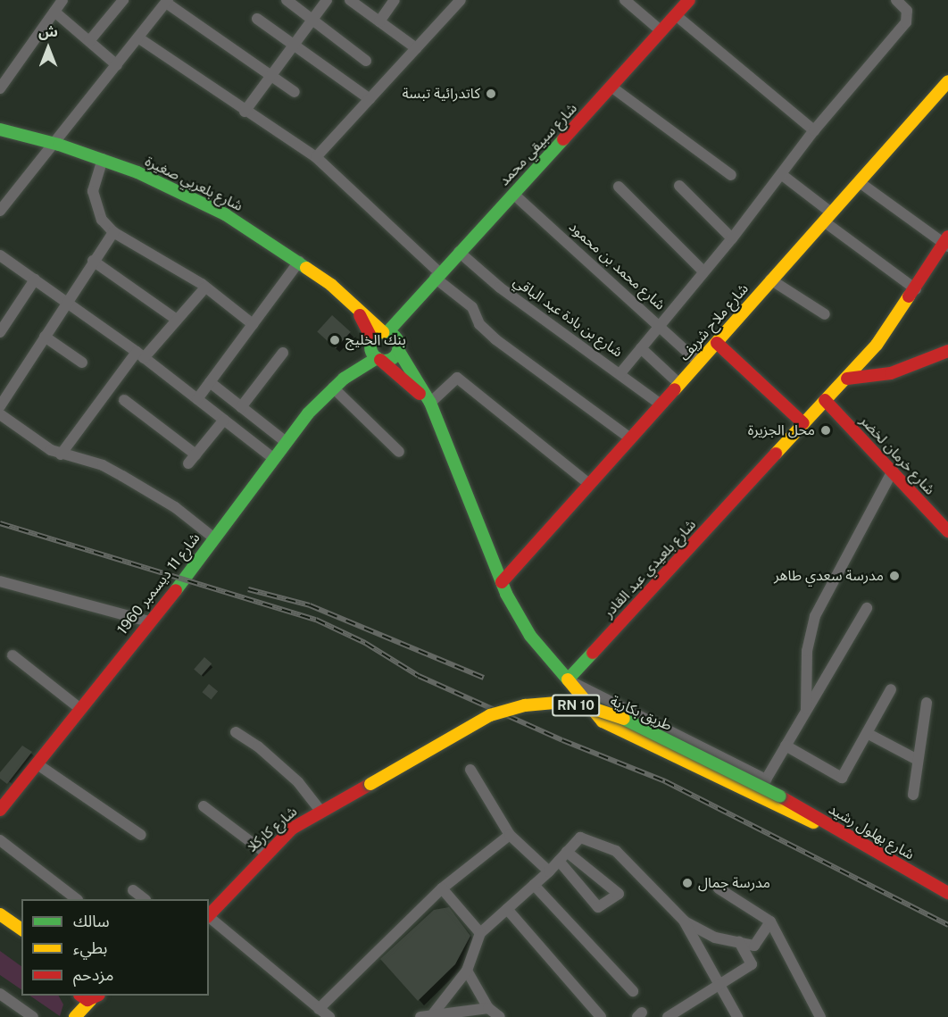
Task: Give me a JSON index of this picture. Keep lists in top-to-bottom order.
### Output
{
  "streets": {
    "main road": [
      "شارع سبيقي محمد",
      "شارع بلعربي صغيرة",
      "شارع ملاح شريف",
      "شارع خرمان لخضر",
      "شارع بلعيدي عبد القادر",
      "شارع 11 ديسمبر 1960",
      "RN 10",
      "طريق بكارية",
      "شارع كاركلا",
      "شارع بهلول رشيد"
    ],
    "street": ["شارع محمد بن محمود", "شارع بن بادة عبد الباقي"]
  },
  "crossings": [
    ["شارع سبيقي محمد", "شارع بلعربي صغيرة"],
    ["شارع سبيقي محمد", "شارع محمد بن محمود"],
    ["شارع سبيقي محمد", "شارع بن بادة عبد الباقي"],
    ["شارع سبيقي محمد", "شارع 11 ديسمبر 1960"],
    ["شارع بلعربي صغيرة", "شارع 11 ديسمبر 1960"],
    ["شارع محمد بن محمود", "شارع ملاح شريف"],
    ["شارع بن بادة عبد الباقي", "شارع ملاح شريف"],
    ["شارع خرمان لخضر", "شارع بلعيدي عبد القادر"],
    ["طريق بكارية", "شارع كاركلا"],
    ["طريق بكارية", "شارع بهلول رشيد"]
  ],
  "places": [
    "كاتدرائية تبسة",
    "بنك الخليج",
    "محل الجزيرة",
    "مدرسة سعدي طاهر",
    "مدرسة جمال"
  ],
  "legend": ["سالك", "بطيء", "مزدحم"],
  "north": "top"
}
